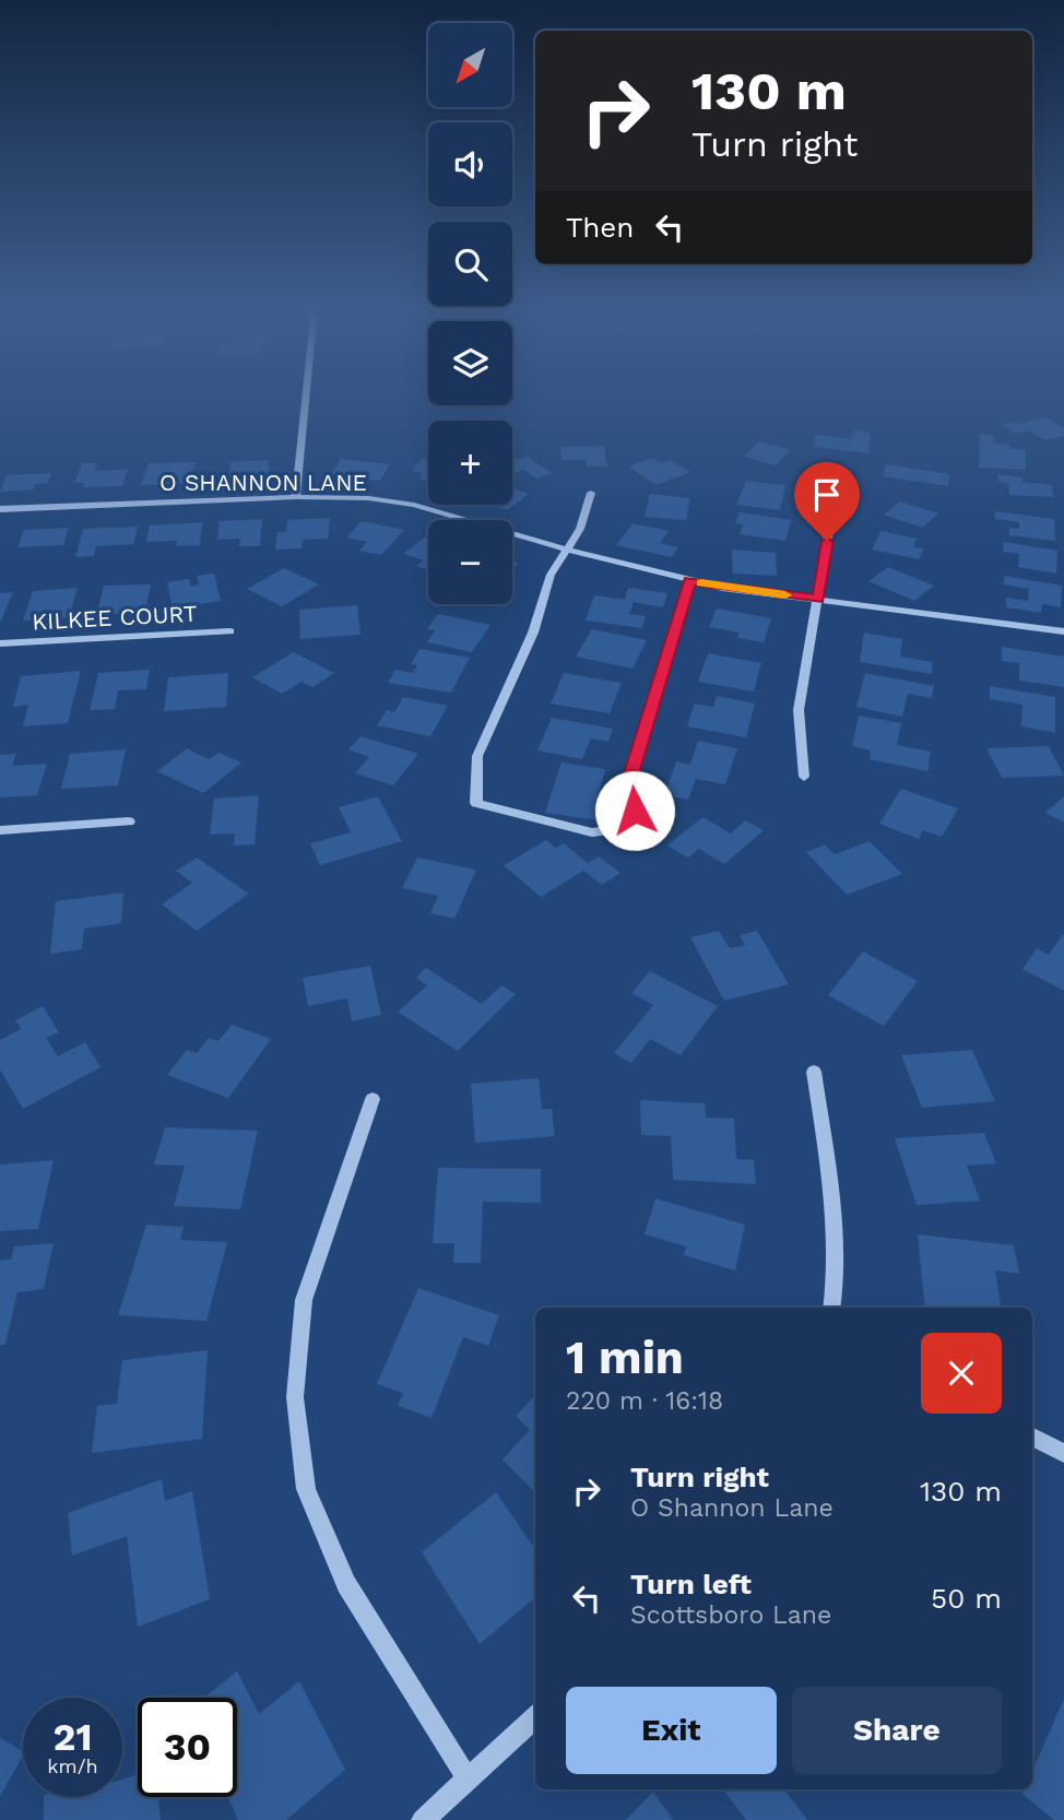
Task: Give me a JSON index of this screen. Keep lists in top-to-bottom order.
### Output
{
  "streets": {
    "street": ["O SHANNON LANE", "KILKEE COURT"]
  },
  "north": "bottom left",
  "page": {
    "map_buttons": ["+", "−"],
    "turn": ["130 m", "Turn right"],
    "then": "Then",
    "heading": ["1 min", "220 m · 16:18"],
    "list": [
      {
        "name": "Turn right",
        "note": "O Shannon Lane",
        "value": "130 m"
      },
      {
        "name": "Turn left",
        "note": "Scottsboro Lane",
        "value": "50 m"
      }
    ],
    "buttons": ["Exit", "Share"],
    "speed": "21 km/h",
    "limit": "30"
  }
}
